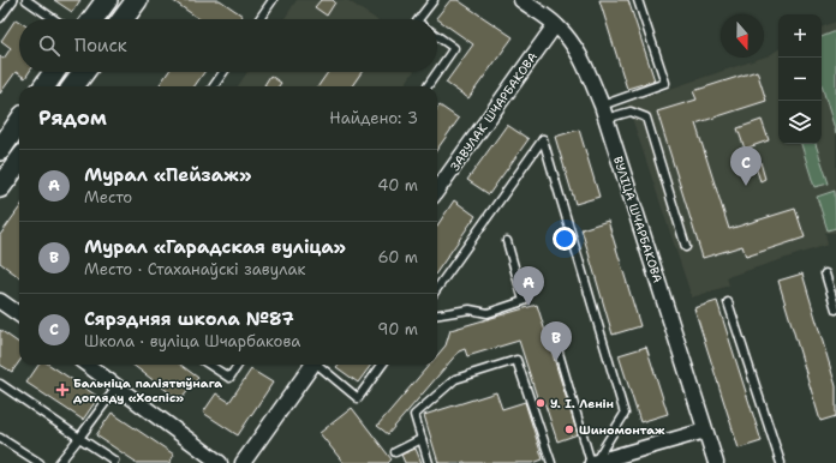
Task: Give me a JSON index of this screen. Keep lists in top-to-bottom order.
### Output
{
  "streets": {
    "street": ["ЗАВУЛАК ШЧАРБАКОВА", "ВУЛІЦА ШЧАРБАКОВА"]
  },
  "crossings": [
    ["ЗАВУЛАК ШЧАРБАКОВА", "ВУЛІЦА ШЧАРБАКОВА"]
  ],
  "places": {
    "health": ["Бальніца паліятыўнага догляду «Хоспіс»"],
    "other": ["У. І. Ленін", "Шиномонтаж"]
  },
  "north": "bottom",
  "page": {
    "map_buttons": ["+", "−"],
    "search": "Поиск",
    "heading": ["Рядом", "Найдено: 3"],
    "pins": ["C", "A", "B"],
    "list": [
      {
        "mark": "A",
        "name": "Мурал «Пейзаж»",
        "note": "Место",
        "value": "40 m"
      },
      {
        "mark": "B",
        "name": "Мурал «Гарадская вуліца»",
        "note": "Место · Стаханаўскі завулак",
        "value": "60 m"
      },
      {
        "mark": "C",
        "name": "Сярэдняя школа №87",
        "note": "Школа · вуліца Шчарбакова",
        "value": "90 m"
      }
    ]
  }
}
